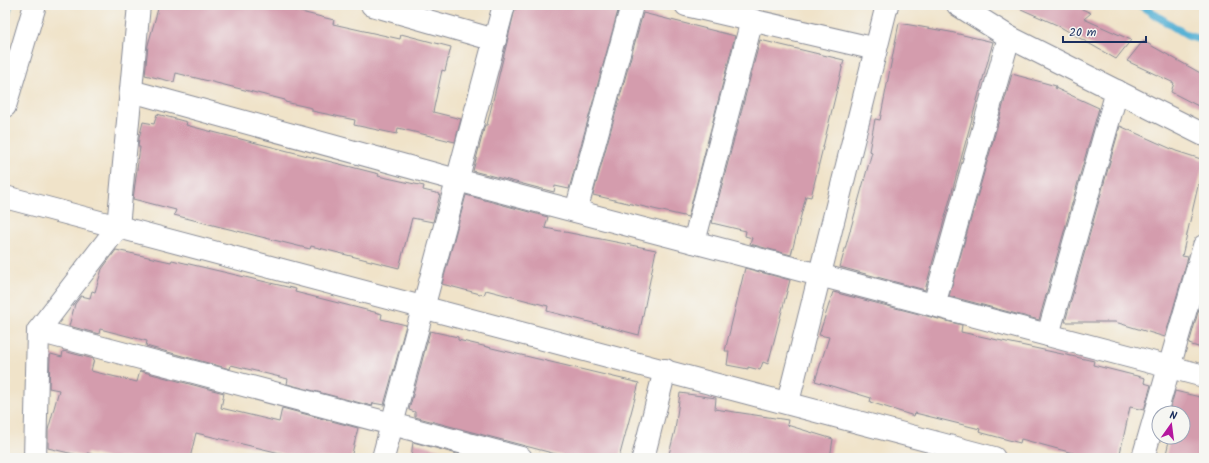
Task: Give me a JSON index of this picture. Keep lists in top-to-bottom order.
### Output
{
  "scale_bar": "20 m",
  "north": "top"
}
